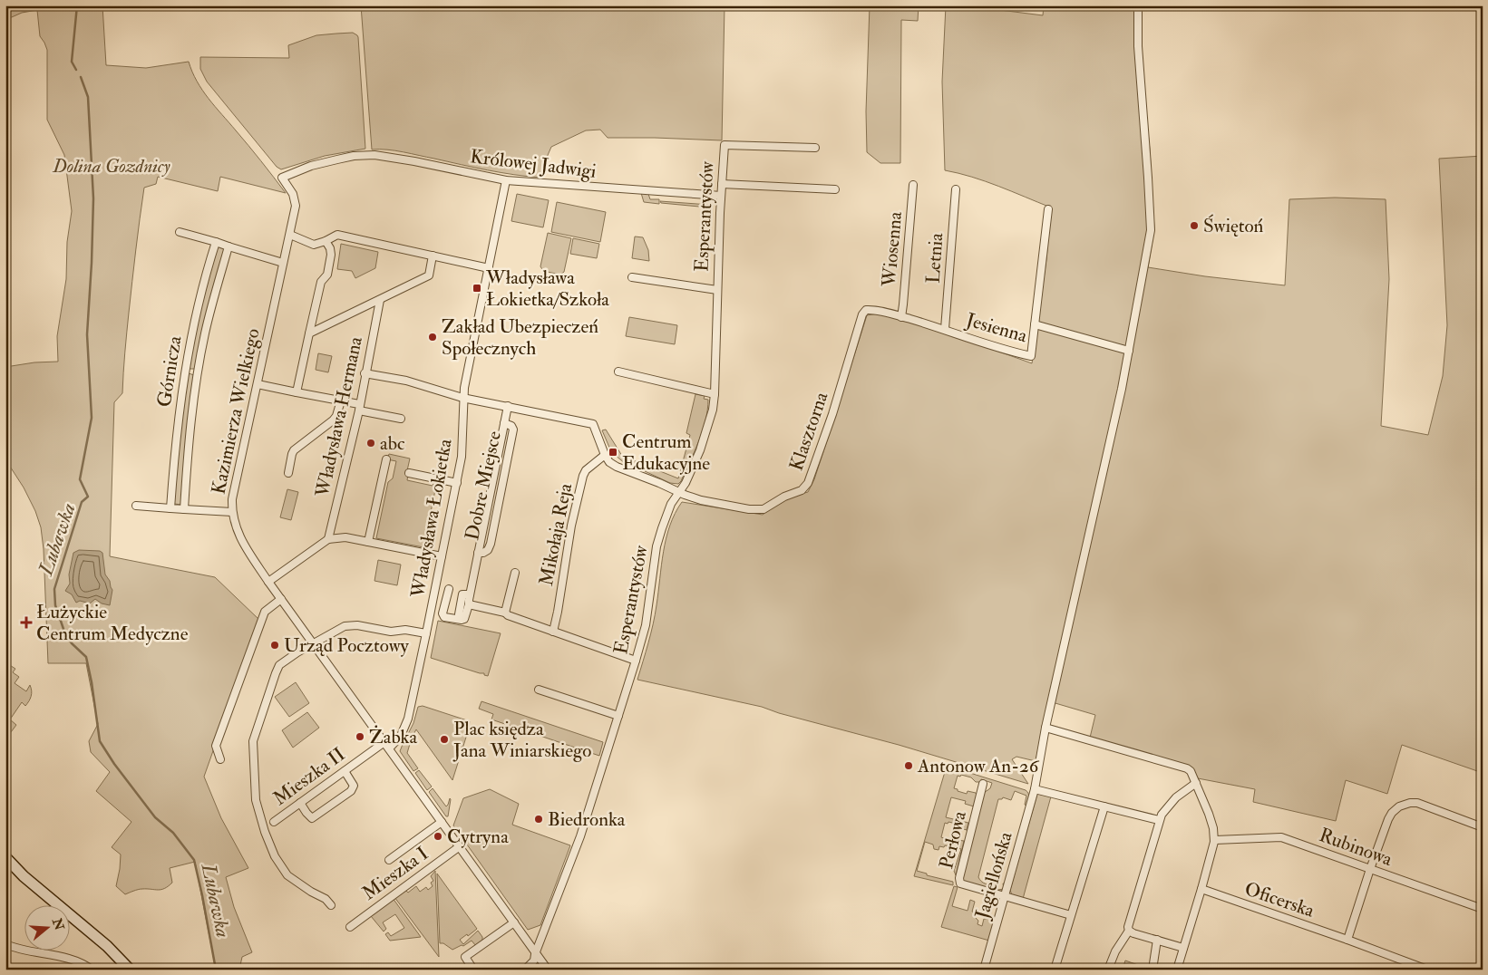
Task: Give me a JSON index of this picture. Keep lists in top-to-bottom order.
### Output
{
  "streets": {
    "street": [
      "Królowej Jadwigi",
      "Esperantystów",
      "Wiosenna",
      "Letnia",
      "Jesienna",
      "Górnicza",
      "Kazimierza Wielkiego",
      "Władysława Hermana",
      "Klasztorna",
      "Dobre Miejsce",
      "Władysława Łokietka",
      "Mikołaja Reja",
      "Mieszka II",
      "Perłowa",
      "Rubinowa",
      "Mieszka I",
      "Jagiellońska",
      "Oficerska"
    ]
  },
  "crossings": [
    ["Królowej Jadwigi", "Esperantystów"],
    ["Królowej Jadwigi", "Kazimierza Wielkiego"],
    ["Królowej Jadwigi", "Władysława Łokietka"],
    ["Esperantystów", "Kazimierza Wielkiego"],
    ["Esperantystów", "Klasztorna"],
    ["Wiosenna", "Jesienna"],
    ["Letnia", "Jesienna"],
    ["Jesienna", "Klasztorna"],
    ["Kazimierza Wielkiego", "Władysława Łokietka"],
    ["Kazimierza Wielkiego", "Mieszka II"],
    ["Kazimierza Wielkiego", "Mieszka I"],
    ["Władysława Łokietka", "Mieszka II"],
    ["Perłowa", "Jagiellońska"]
  ],
  "water": ["Lubawka"],
  "parks": ["Dolina Gozdnicy"],
  "places": {
    "other": [
      "Świętoń",
      "Zakład Ubezpieczeń Społecznych",
      "abc",
      "Urząd Pocztowy",
      "Żabka",
      "Plac księdza Jana Winiarskiego",
      "Antonow An-26",
      "Biedronka",
      "Cytryna"
    ],
    "transit": ["Władysława Łokietka/Szkoła", "Centrum Edukacyjne"],
    "health": ["Łużyckie Centrum Medyczne"]
  },
  "north": "right"
}
